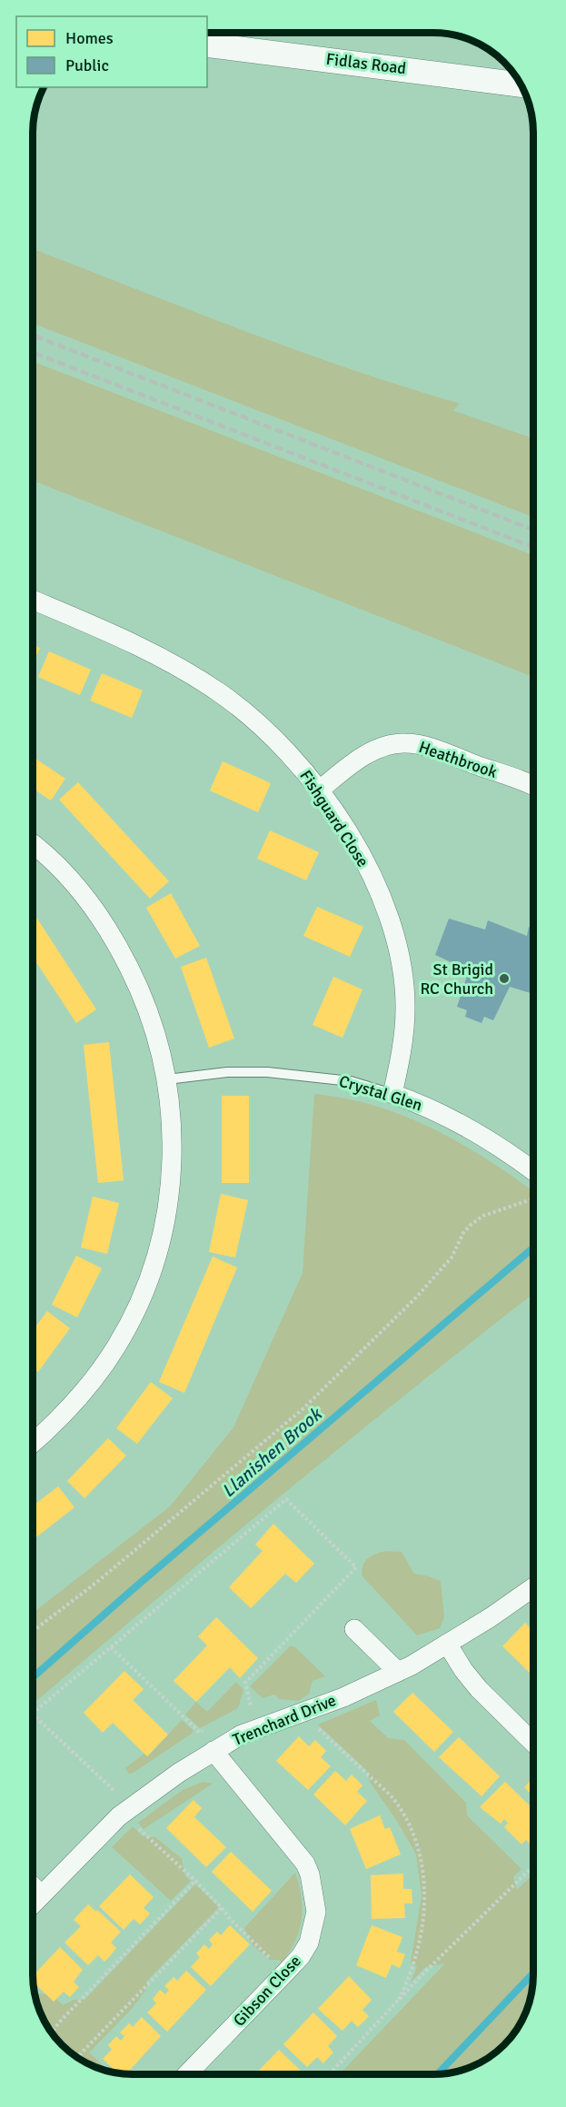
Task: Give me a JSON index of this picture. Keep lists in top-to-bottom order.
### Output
{
  "streets": {
    "street": [
      "Fidlas Road",
      "Heathbrook",
      "Fishguard Close",
      "Crystal Glen",
      "Trenchard Drive",
      "Gibson Close"
    ]
  },
  "crossings": [
    ["Heathbrook", "Fishguard Close"],
    ["Fishguard Close", "Crystal Glen"],
    ["Trenchard Drive", "Gibson Close"]
  ],
  "water": ["Llanishen Brook"],
  "places": ["St Brigid RC Church"],
  "legend": ["Homes", "Public"]
}
